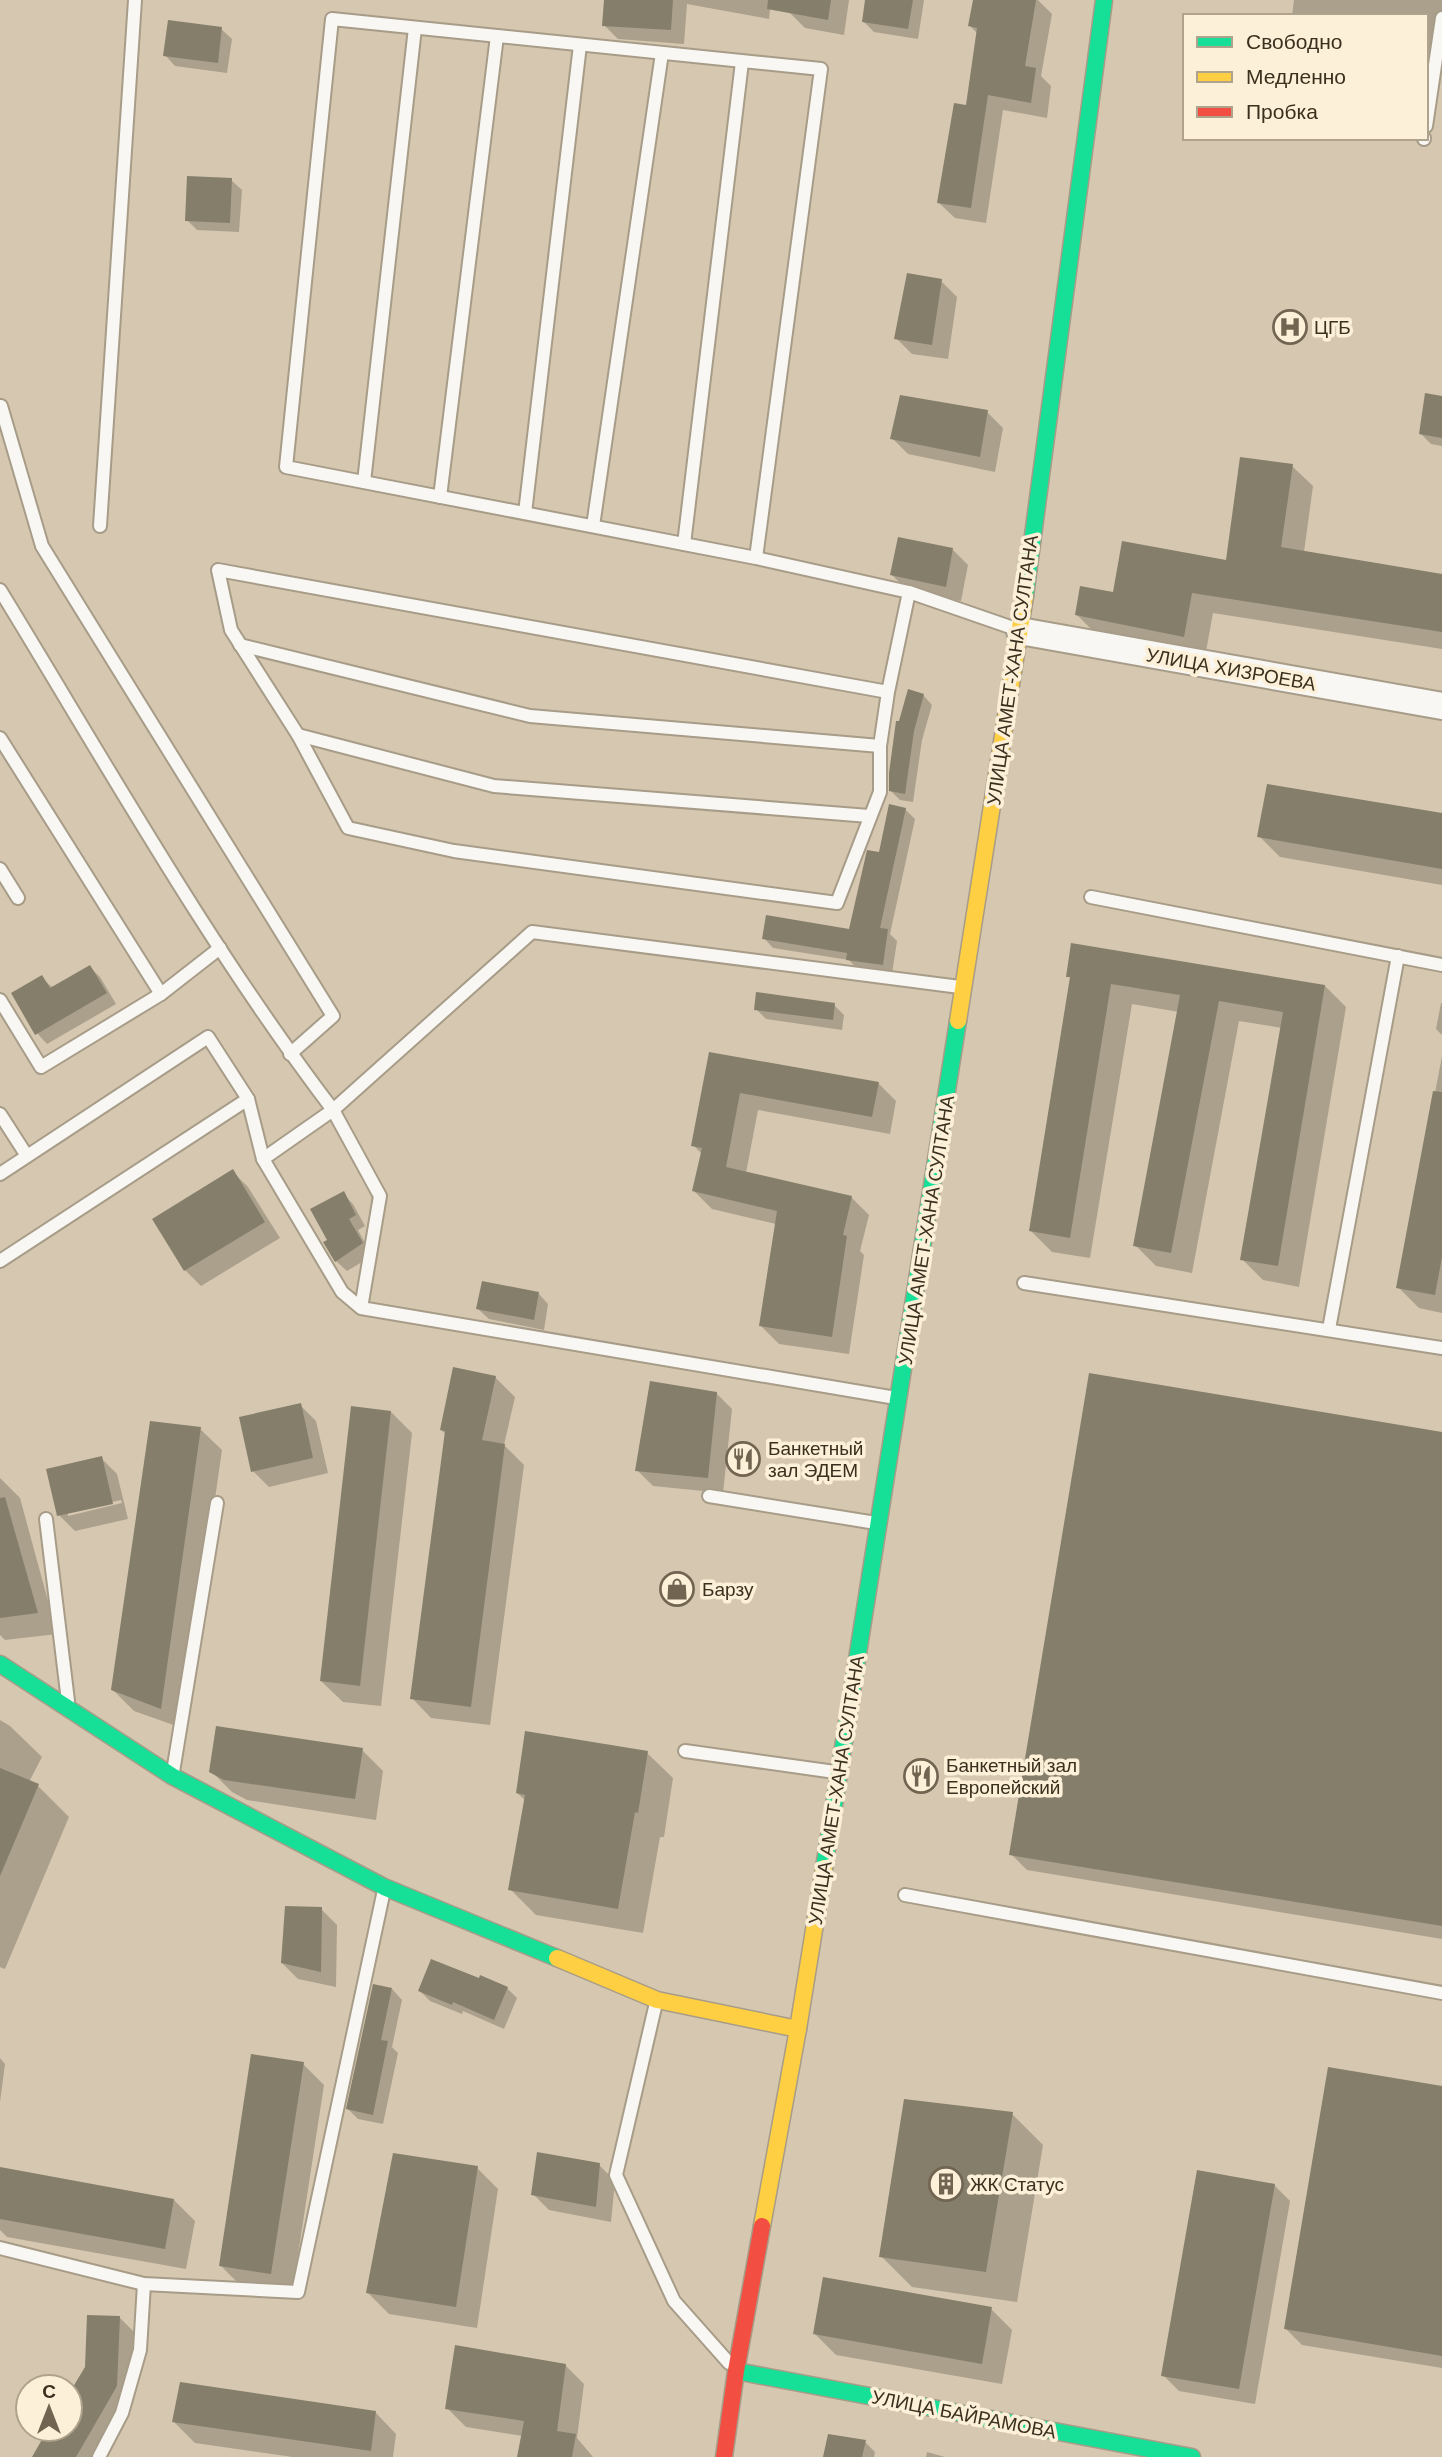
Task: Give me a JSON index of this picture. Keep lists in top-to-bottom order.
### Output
{
  "streets": {
    "main road": ["УЛИЦА АМЕТ-ХАНА СУЛТАНА", "УЛИЦА БАЙРАМОВА"],
    "street": ["УЛИЦА ХИЗРОЕВА"]
  },
  "crossings": [
    ["УЛИЦА ХИЗРОЕВА", "УЛИЦА АМЕТ-ХАНА СУЛТАНА"],
    ["УЛИЦА АМЕТ-ХАНА СУЛТАНА", "УЛИЦА БАЙРАМОВА"]
  ],
  "places": {
    "hospital": ["ЦГБ"],
    "restaurant": ["Банкетный зал ЭДЕМ", "Банкетный зал Европейский"],
    "shop": ["Барзу"],
    "building": ["ЖК Статус"]
  },
  "legend": ["Свободно", "Медленно", "Пробка"],
  "north": "top"
}
